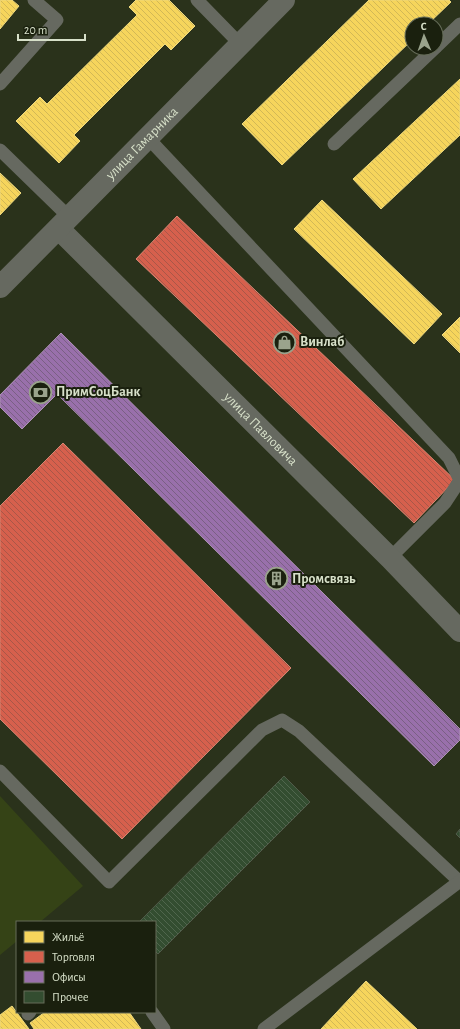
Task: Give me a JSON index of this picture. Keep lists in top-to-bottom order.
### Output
{
  "streets": {
    "street": ["улица Гамарника", "улица Павловича"]
  },
  "crossings": [
    ["улица Гамарника", "улица Павловича"]
  ],
  "places": {
    "shop": ["Винлаб"],
    "bank": ["ПримСоцБанк"],
    "building": ["Промсвязь"]
  },
  "legend": [
    "Жильё",
    "Торговля",
    "Офисы",
    "Прочее"
  ],
  "scale_bar": "20 m",
  "north": "top"
}
